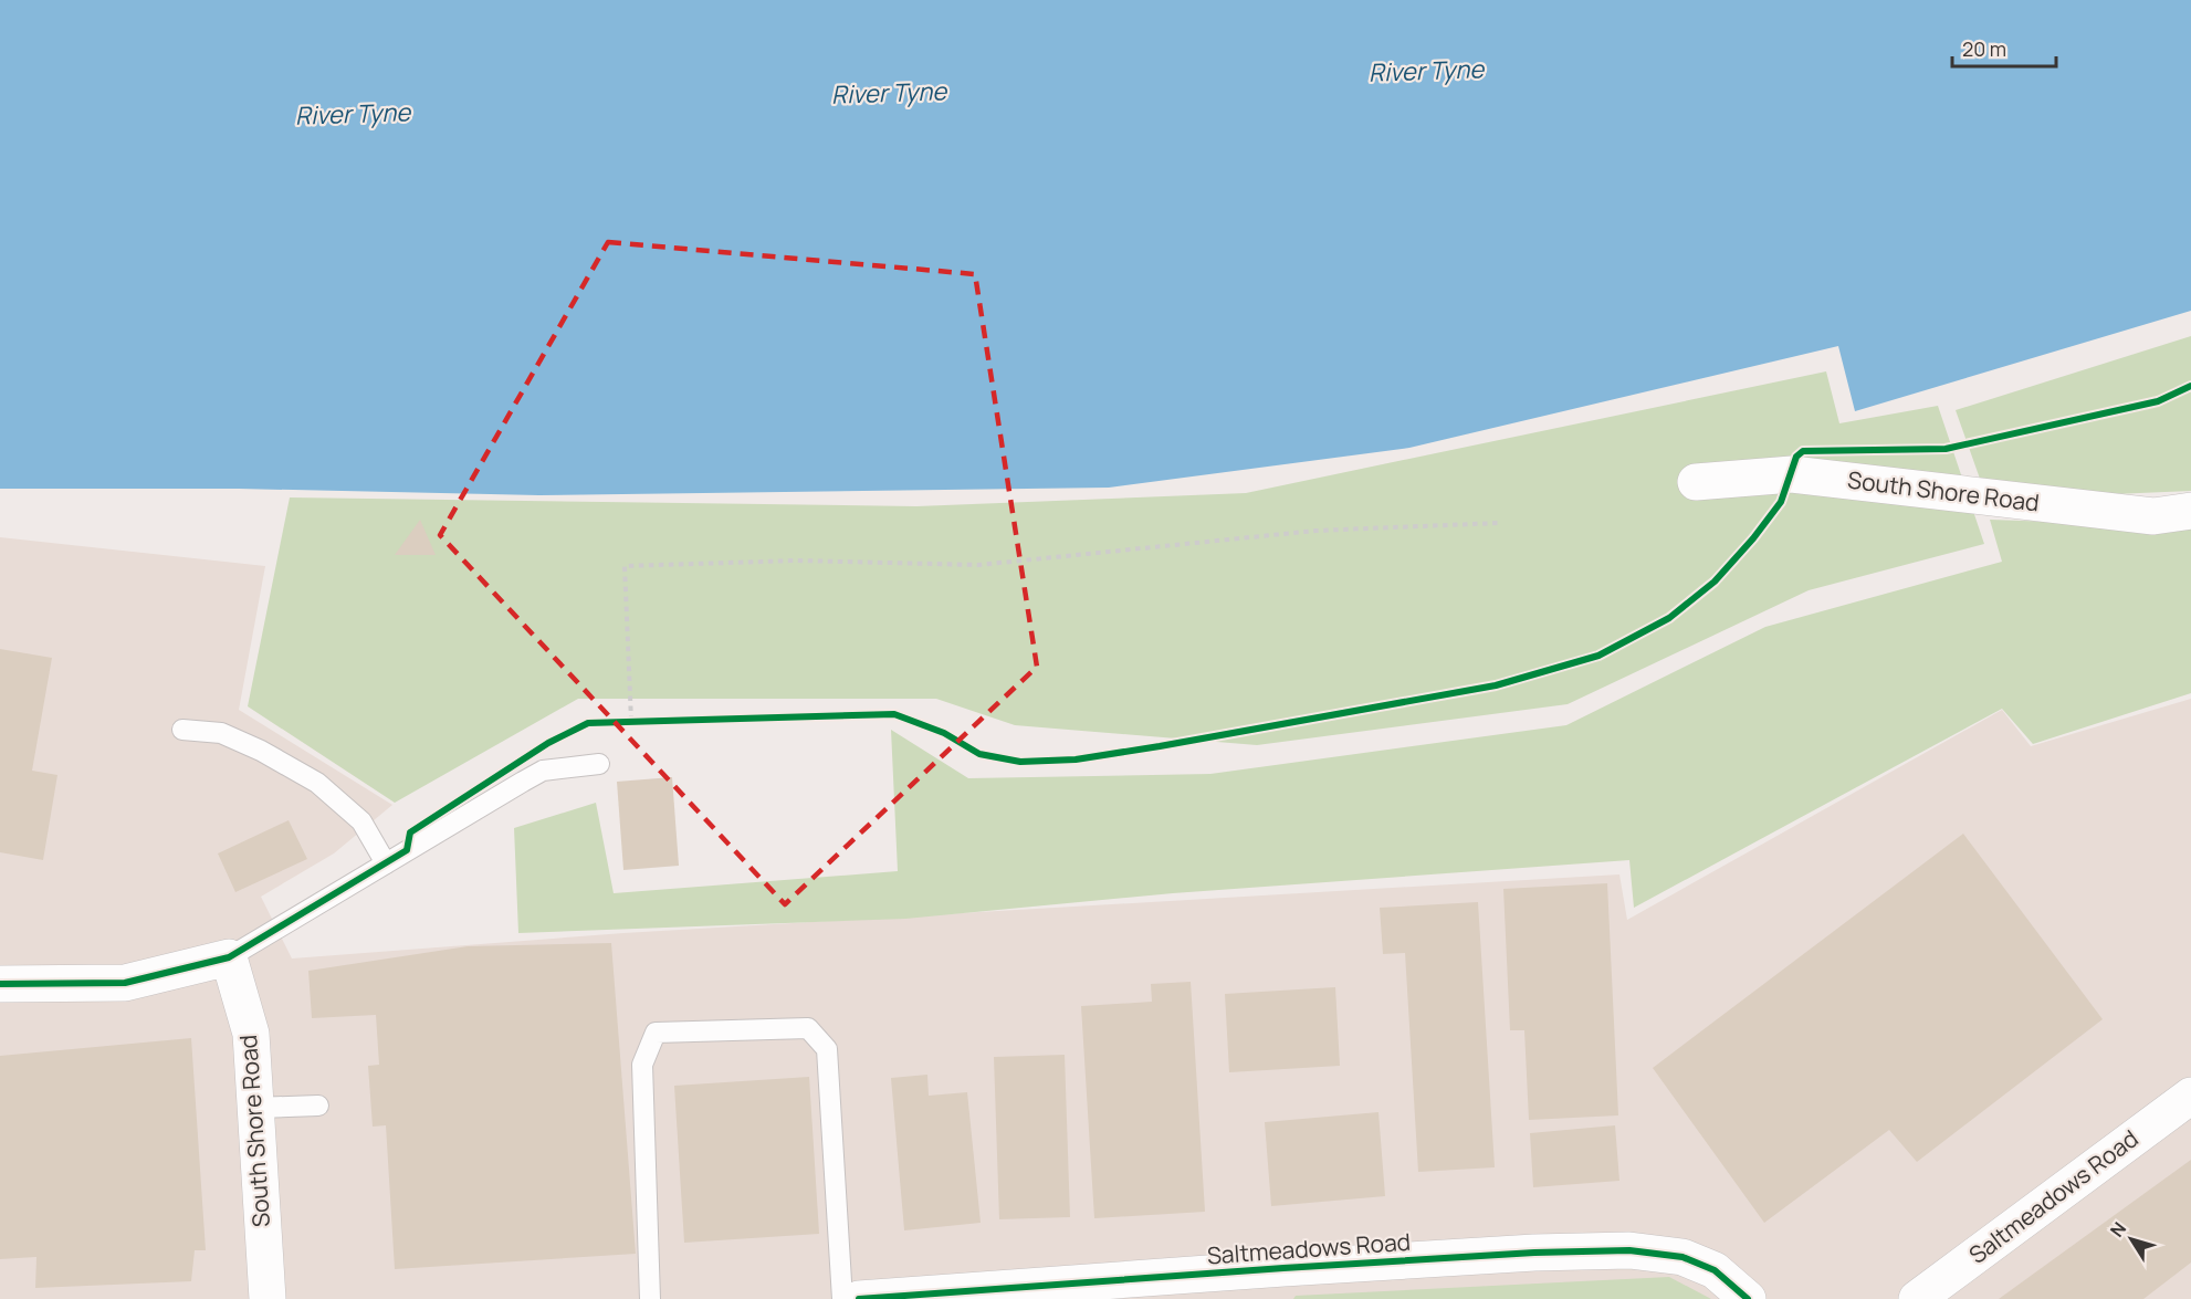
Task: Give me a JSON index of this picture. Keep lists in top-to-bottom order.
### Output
{
  "streets": {
    "street": ["South Shore Road", "Saltmeadows Road"]
  },
  "water": ["River Tyne"],
  "scale_bar": "20 m",
  "north": "top left"
}
